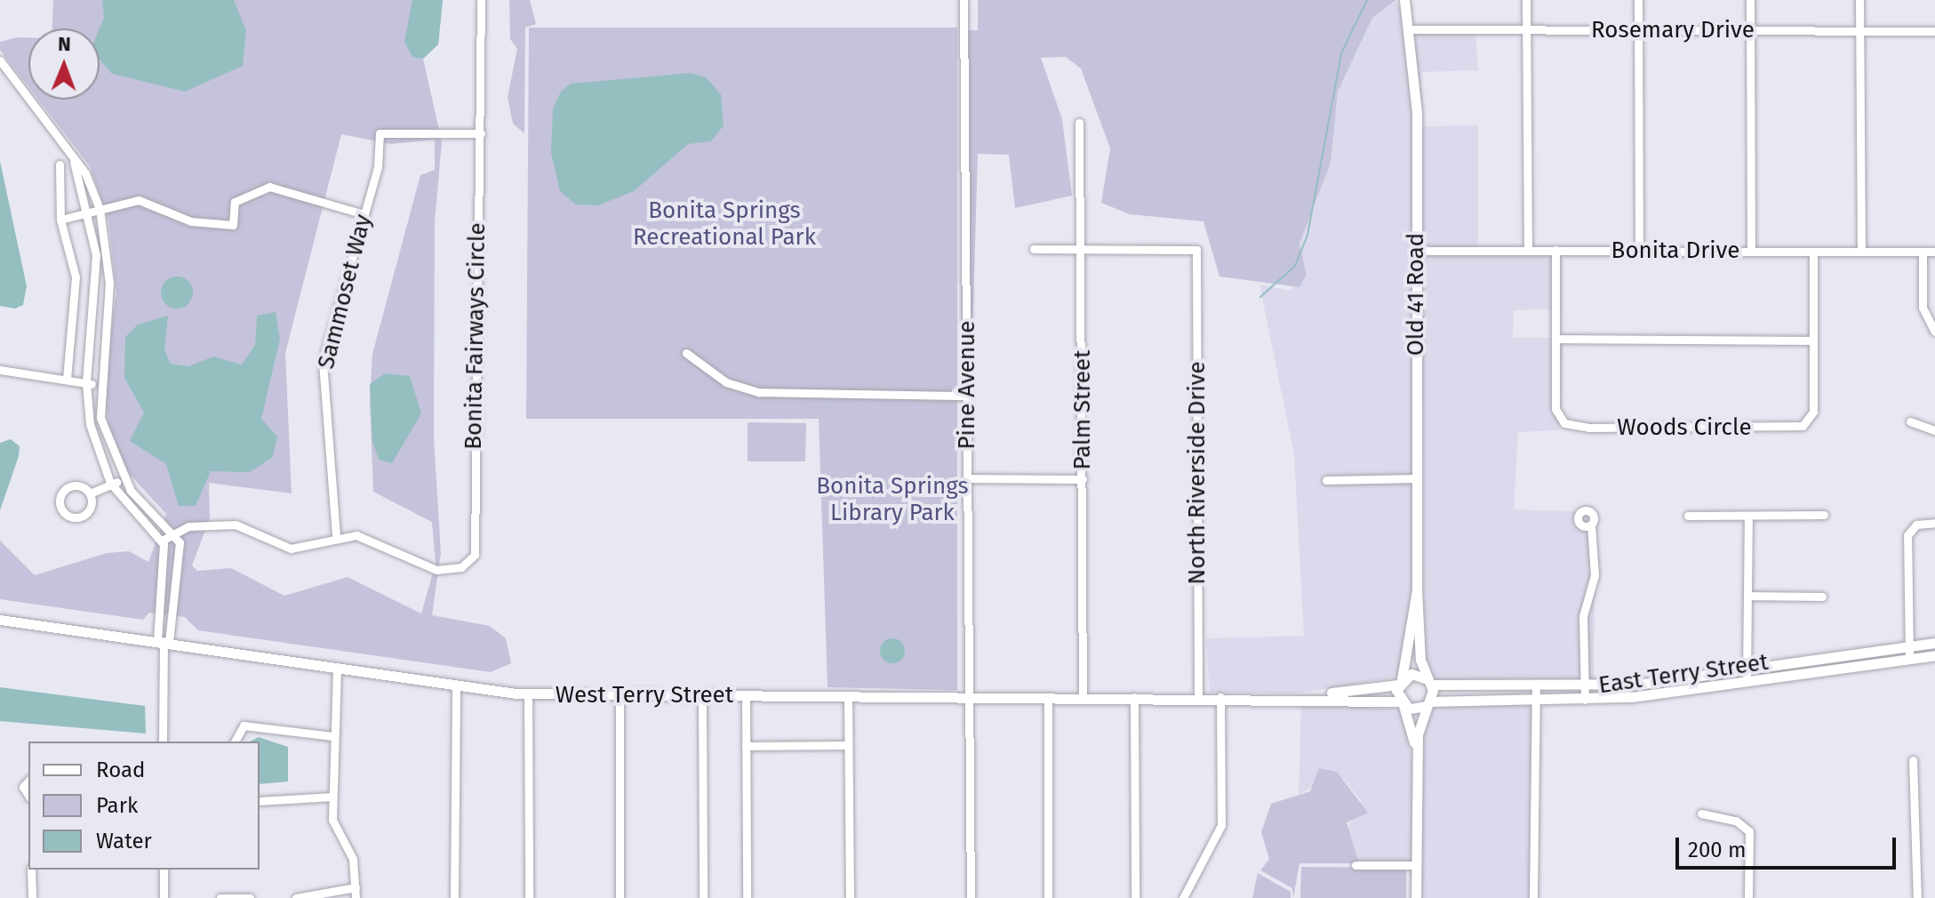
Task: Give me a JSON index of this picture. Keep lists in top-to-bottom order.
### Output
{
  "streets": {
    "street": [
      "Rosemary Drive",
      "Bonita Drive",
      "Sammoset Way",
      "Old 41 Road",
      "Bonita Fairways Circle",
      "Pine Avenue",
      "Palm Street",
      "Woods Circle",
      "North Riverside Drive",
      "East Terry Street",
      "West Terry Street"
    ]
  },
  "crossings": [
    ["Rosemary Drive", "Old 41 Road"],
    ["Bonita Drive", "Old 41 Road"],
    ["Bonita Drive", "Woods Circle"],
    ["Sammoset Way", "Bonita Fairways Circle"],
    ["Old 41 Road", "East Terry Street"],
    ["Old 41 Road", "West Terry Street"],
    ["Pine Avenue", "West Terry Street"],
    ["Palm Street", "North Riverside Drive"],
    ["Palm Street", "West Terry Street"],
    ["North Riverside Drive", "West Terry Street"],
    ["East Terry Street", "West Terry Street"]
  ],
  "parks": ["Bonita Springs Recreational Park", "Bonita Springs Library Park"],
  "legend": ["Road", "Park", "Water"],
  "scale_bar": "200 m",
  "north": "top"
}
